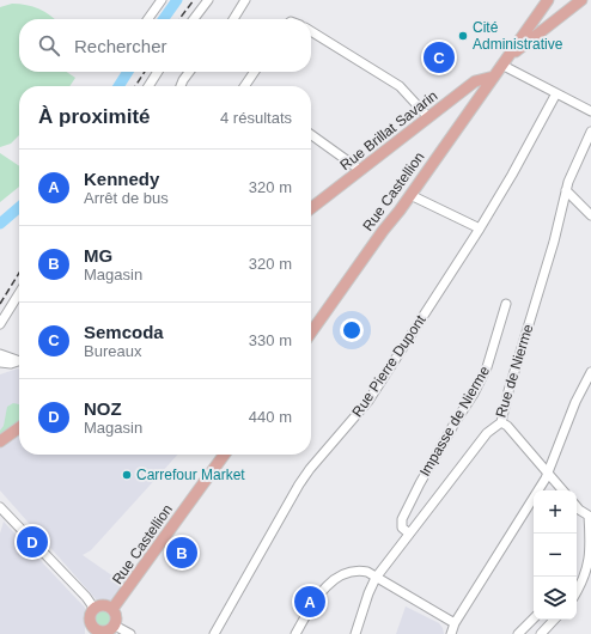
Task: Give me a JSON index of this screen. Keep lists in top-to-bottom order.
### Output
{
  "streets": {
    "main road": ["Rue Brillat Savarin", "Rue Castellion"],
    "street": ["Rue Pierre Dupont", "Rue de Nierme", "Impasse de Nierme"]
  },
  "crossings": [
    ["Rue Brillat Savarin", "Rue Castellion"],
    ["Rue de Nierme", "Impasse de Nierme"]
  ],
  "places": ["Cité Administrative", "Carrefour Market"],
  "page": {
    "search": "Rechercher",
    "pins": [
      "C",
      "D",
      "B",
      "A"
    ],
    "heading": ["À proximité", "4 résultats"],
    "list": [
      {
        "mark": "A",
        "name": "Kennedy",
        "note": "Arrêt de bus",
        "value": "320 m"
      },
      {
        "mark": "B",
        "name": "MG",
        "note": "Magasin",
        "value": "320 m"
      },
      {
        "mark": "C",
        "name": "Semcoda",
        "note": "Bureaux",
        "value": "330 m"
      },
      {
        "mark": "D",
        "name": "NOZ",
        "note": "Magasin",
        "value": "440 m"
      }
    ],
    "map_buttons": ["+", "−"]
  }
}
